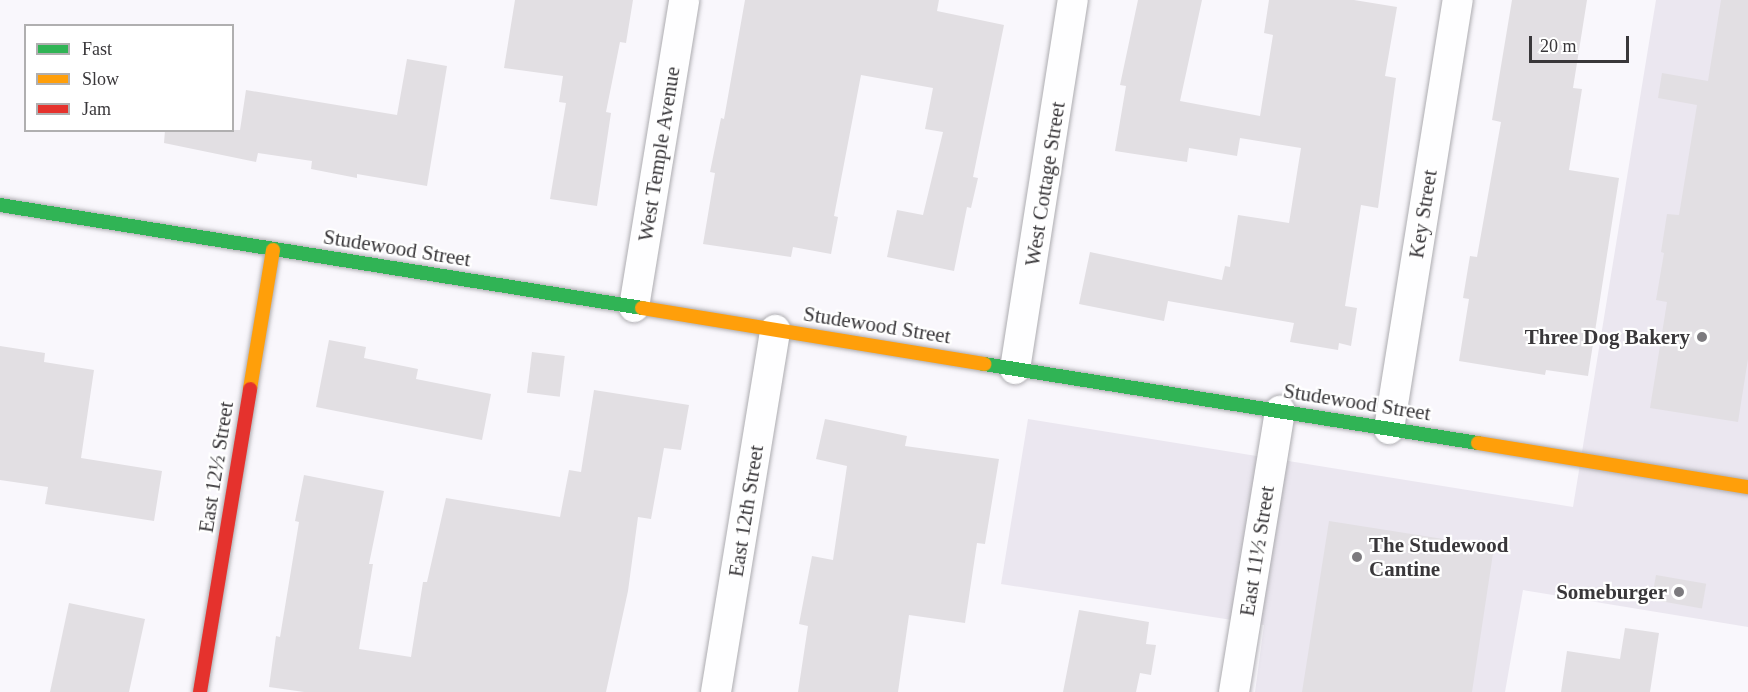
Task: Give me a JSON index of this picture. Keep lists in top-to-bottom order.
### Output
{
  "streets": {
    "main road": ["Studewood Street", "East 12½ Street"],
    "street": [
      "West Temple Avenue",
      "West Cottage Street",
      "Key Street",
      "East 12th Street",
      "East 11½ Street"
    ]
  },
  "crossings": [
    ["West Temple Avenue", "Studewood Street"],
    ["West Cottage Street", "Studewood Street"],
    ["Key Street", "Studewood Street"],
    ["Studewood Street", "East 12½ Street"],
    ["Studewood Street", "East 12th Street"],
    ["Studewood Street", "East 11½ Street"]
  ],
  "places": ["Three Dog Bakery", "The Studewood Cantine", "Someburger"],
  "legend": ["Fast", "Slow", "Jam"],
  "scale_bar": "20 m"
}
